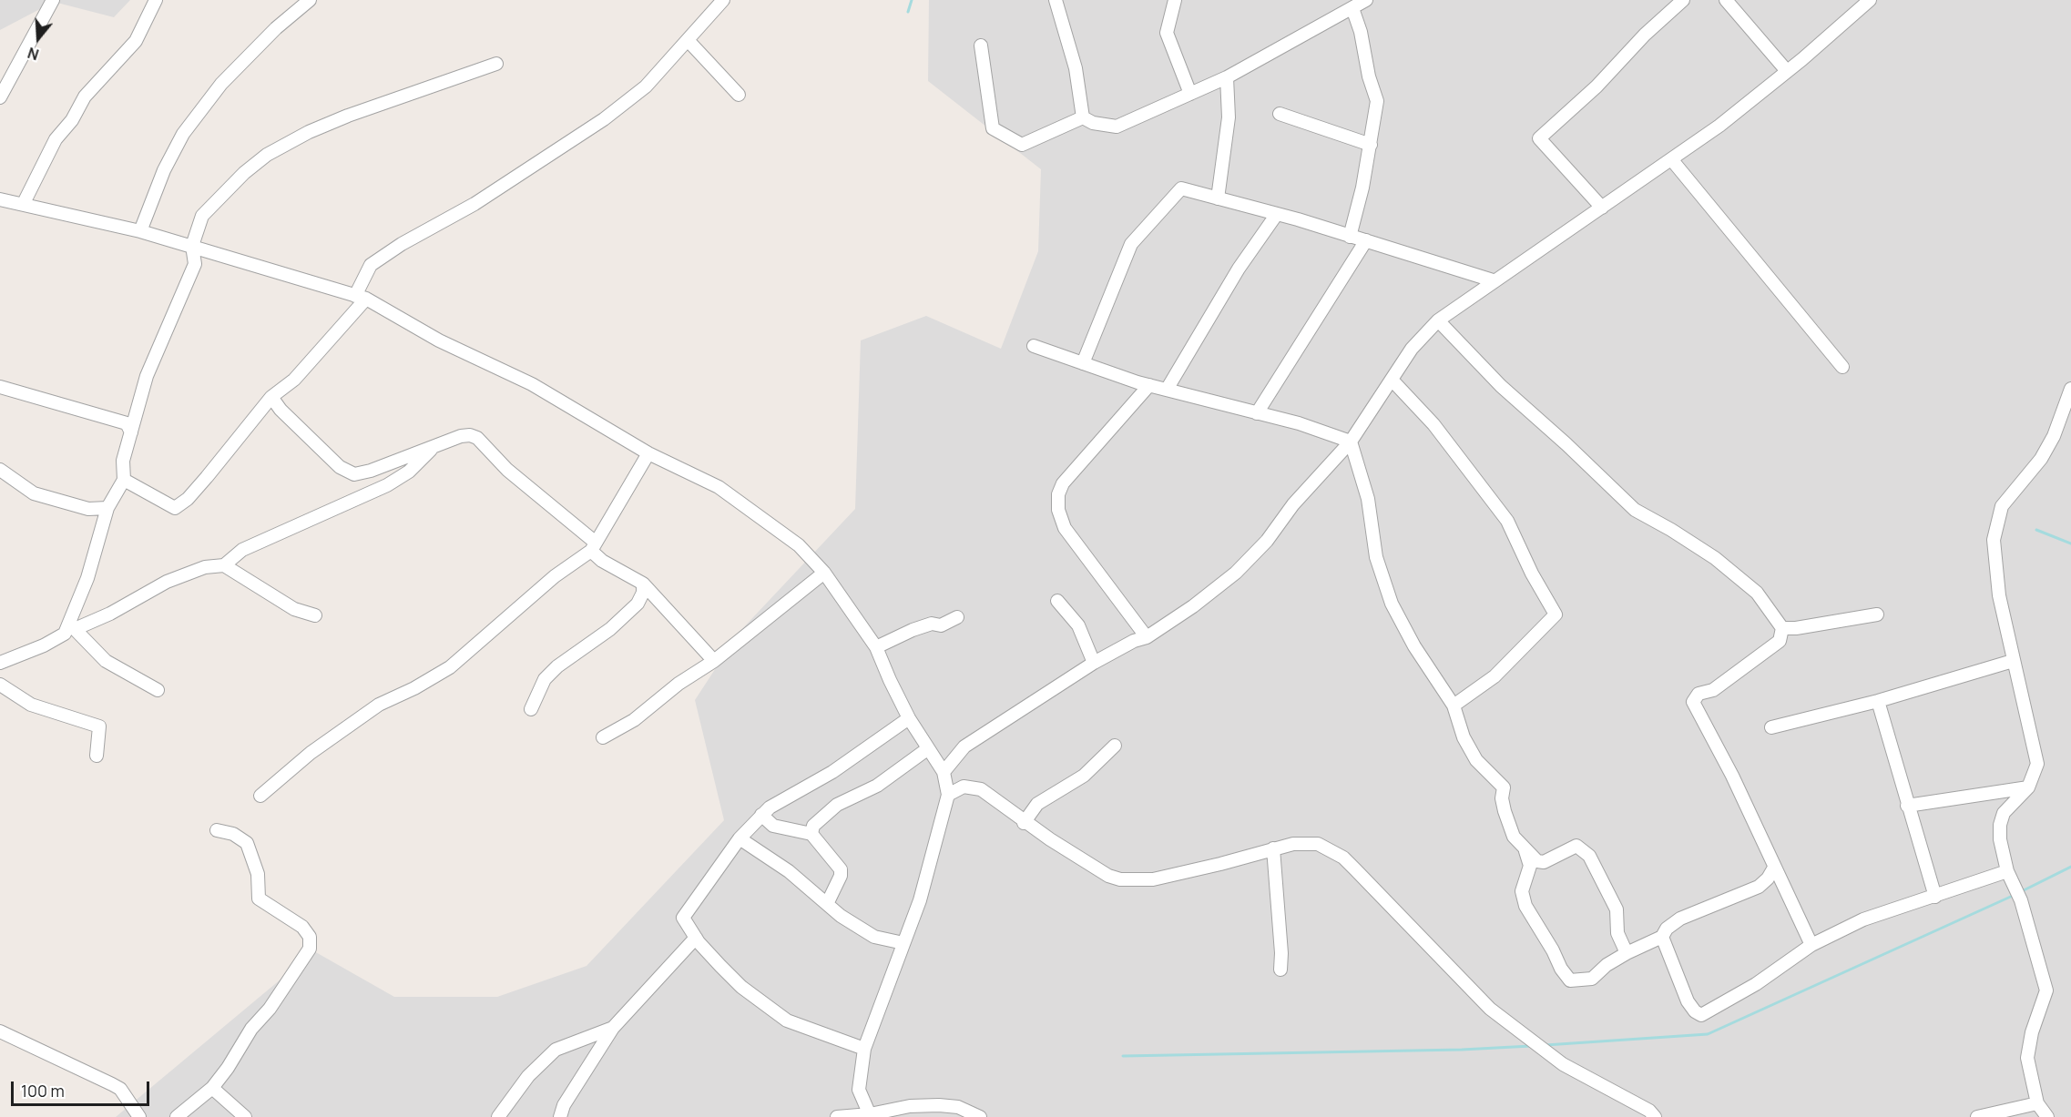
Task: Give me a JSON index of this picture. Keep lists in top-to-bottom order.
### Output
{
  "scale_bar": "100 m",
  "north": "bottom"
}
